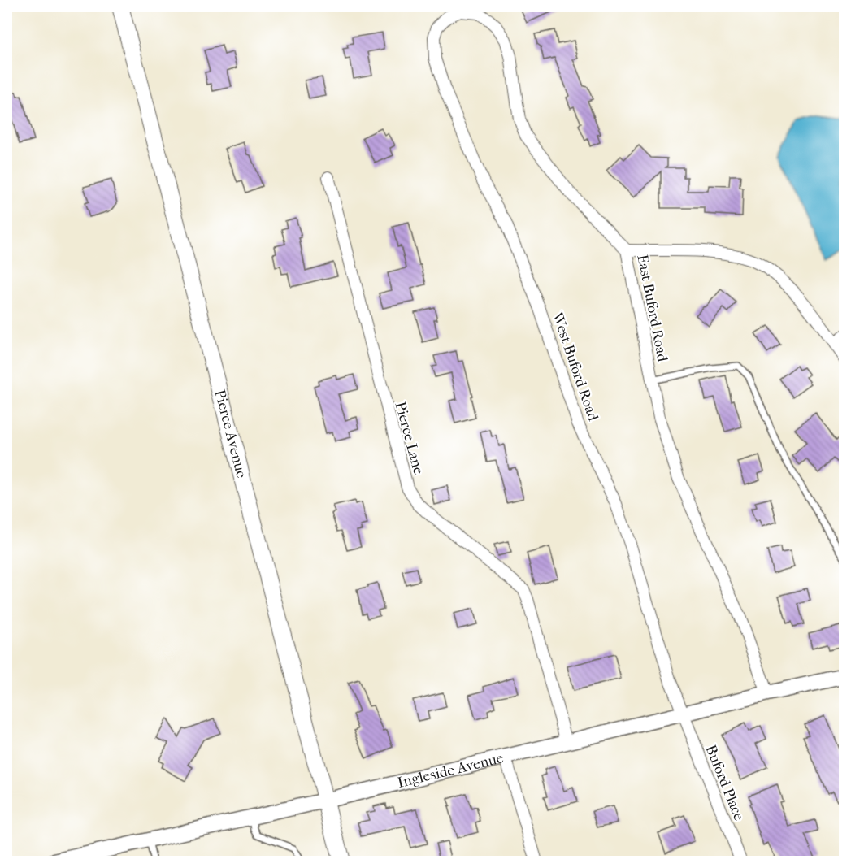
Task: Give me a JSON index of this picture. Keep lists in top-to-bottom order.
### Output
{
  "streets": {
    "main road": ["Pierce Avenue"],
    "street": [
      "East Buford Road",
      "West Buford Road",
      "Pierce Lane",
      "Ingleside Avenue",
      "Buford Place"
    ]
  },
  "crossings": [
    ["East Buford Road", "West Buford Road"],
    ["East Buford Road", "Ingleside Avenue"],
    ["West Buford Road", "Ingleside Avenue"],
    ["West Buford Road", "Buford Place"],
    ["Pierce Avenue", "Ingleside Avenue"],
    ["Pierce Lane", "Ingleside Avenue"],
    ["Ingleside Avenue", "Buford Place"]
  ]
}
